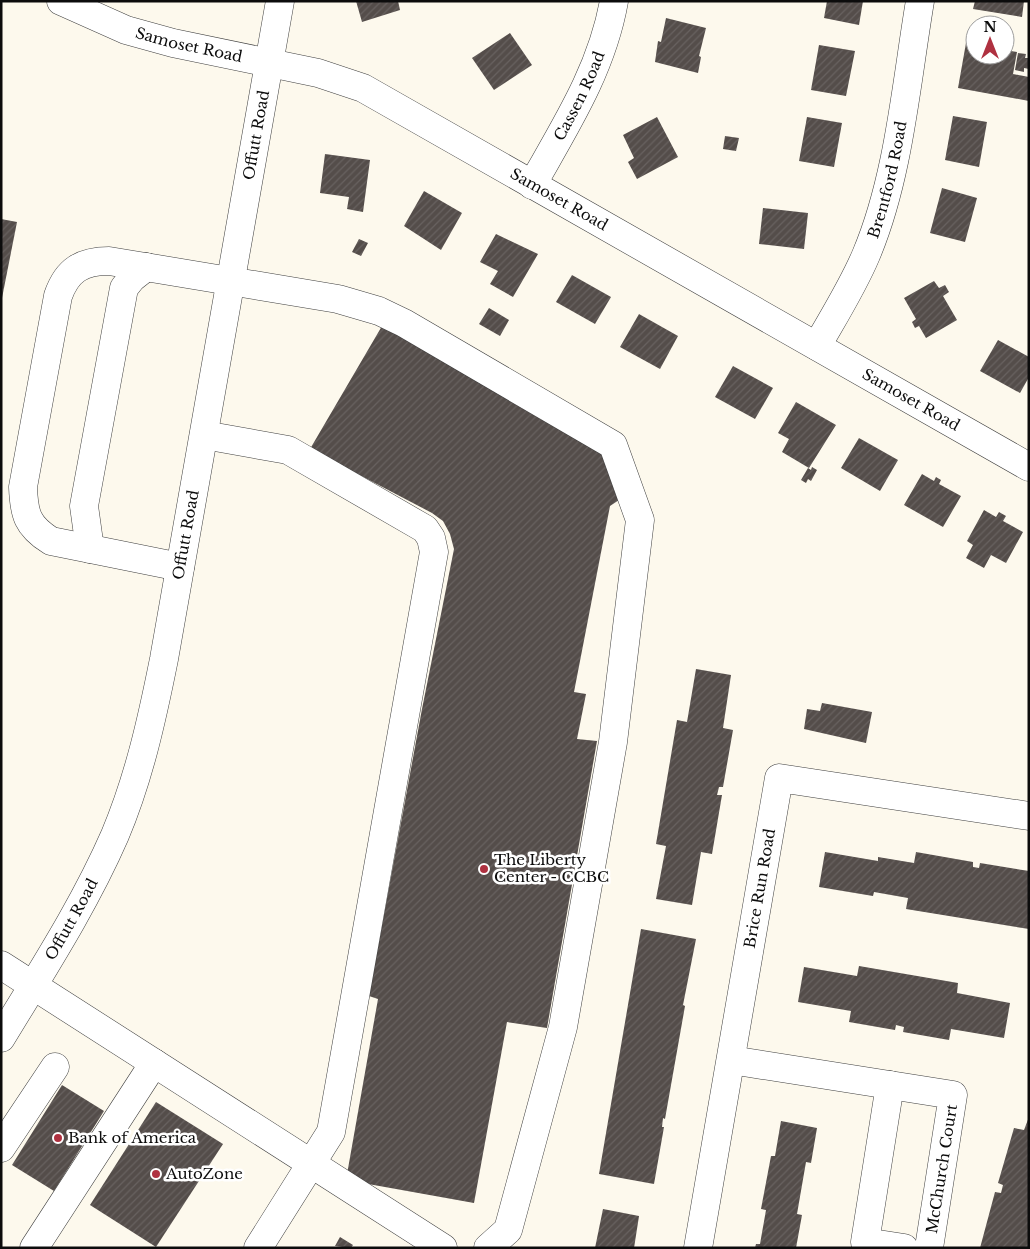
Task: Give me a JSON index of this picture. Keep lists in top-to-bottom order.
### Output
{
  "streets": {
    "street": [
      "Samoset Road",
      "Cassen Road",
      "Offutt Road",
      "Brentford Road",
      "Brice Run Road",
      "McChurch Court"
    ]
  },
  "crossings": [
    ["Samoset Road", "Cassen Road"],
    ["Samoset Road", "Offutt Road"],
    ["Samoset Road", "Brentford Road"],
    ["Brice Run Road", "McChurch Court"]
  ],
  "places": ["The Liberty Center - CCBC", "Bank of America", "AutoZone"],
  "north": "top"
}
